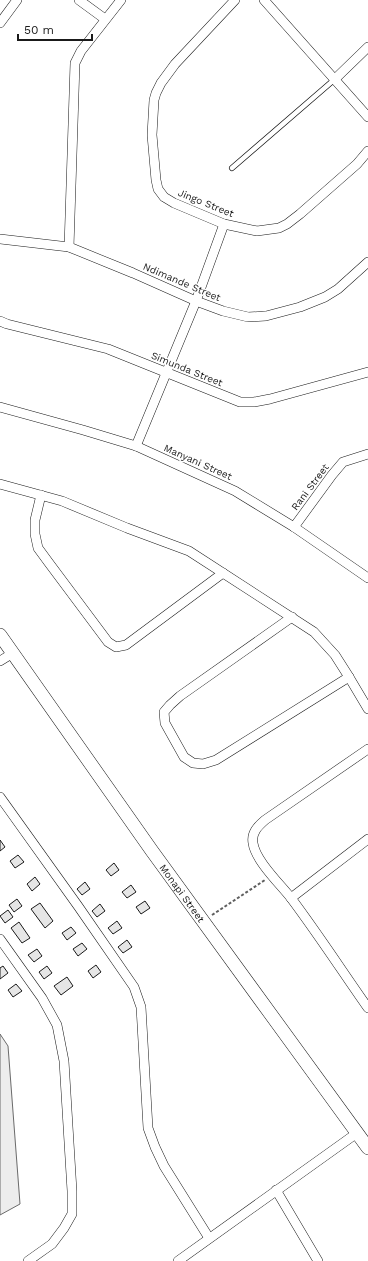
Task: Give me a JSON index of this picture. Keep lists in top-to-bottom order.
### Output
{
  "streets": {
    "street": [
      "Jingo Street",
      "Ndimande Street",
      "Simunda Street",
      "Manyani Street",
      "Rani Street",
      "Monapi Street"
    ]
  },
  "crossings": [
    ["Manyani Street", "Rani Street"]
  ],
  "scale_bar": "50 m"
}
